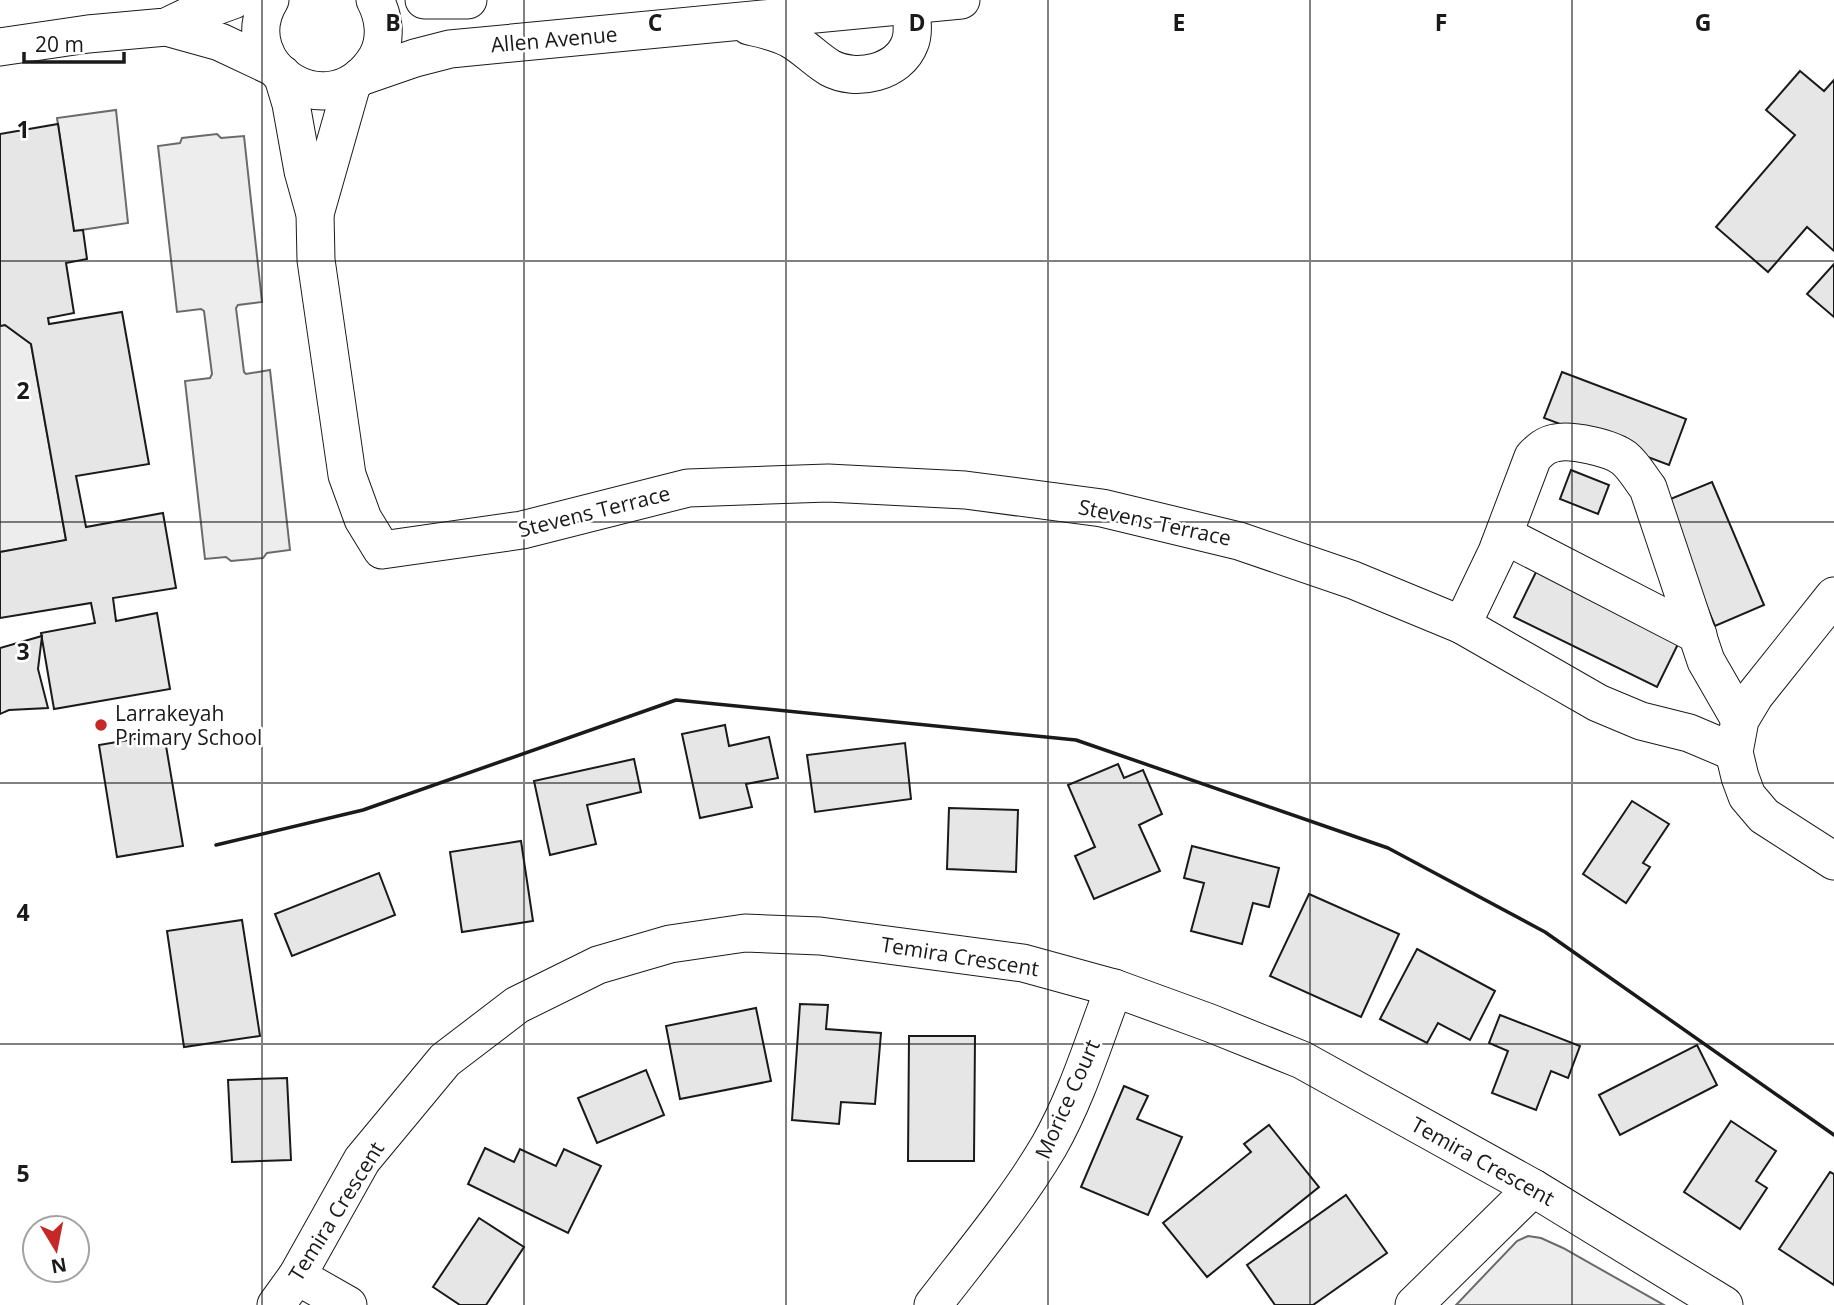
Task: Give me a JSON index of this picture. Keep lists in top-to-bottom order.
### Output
{
  "streets": {
    "street": [
      "Allen Avenue",
      "Stevens Terrace",
      "Temira Crescent",
      "Morice Court"
    ]
  },
  "crossings": [
    ["Temira Crescent", "Morice Court"]
  ],
  "places": ["Larrakeyah Primary School"],
  "scale_bar": "20 m",
  "north": "bottom",
  "grid": {
    "columns": [
      "B",
      "C",
      "D",
      "E",
      "F",
      "G"
    ],
    "rows": [
      "1",
      "2",
      "3",
      "4",
      "5"
    ]
  }
}
